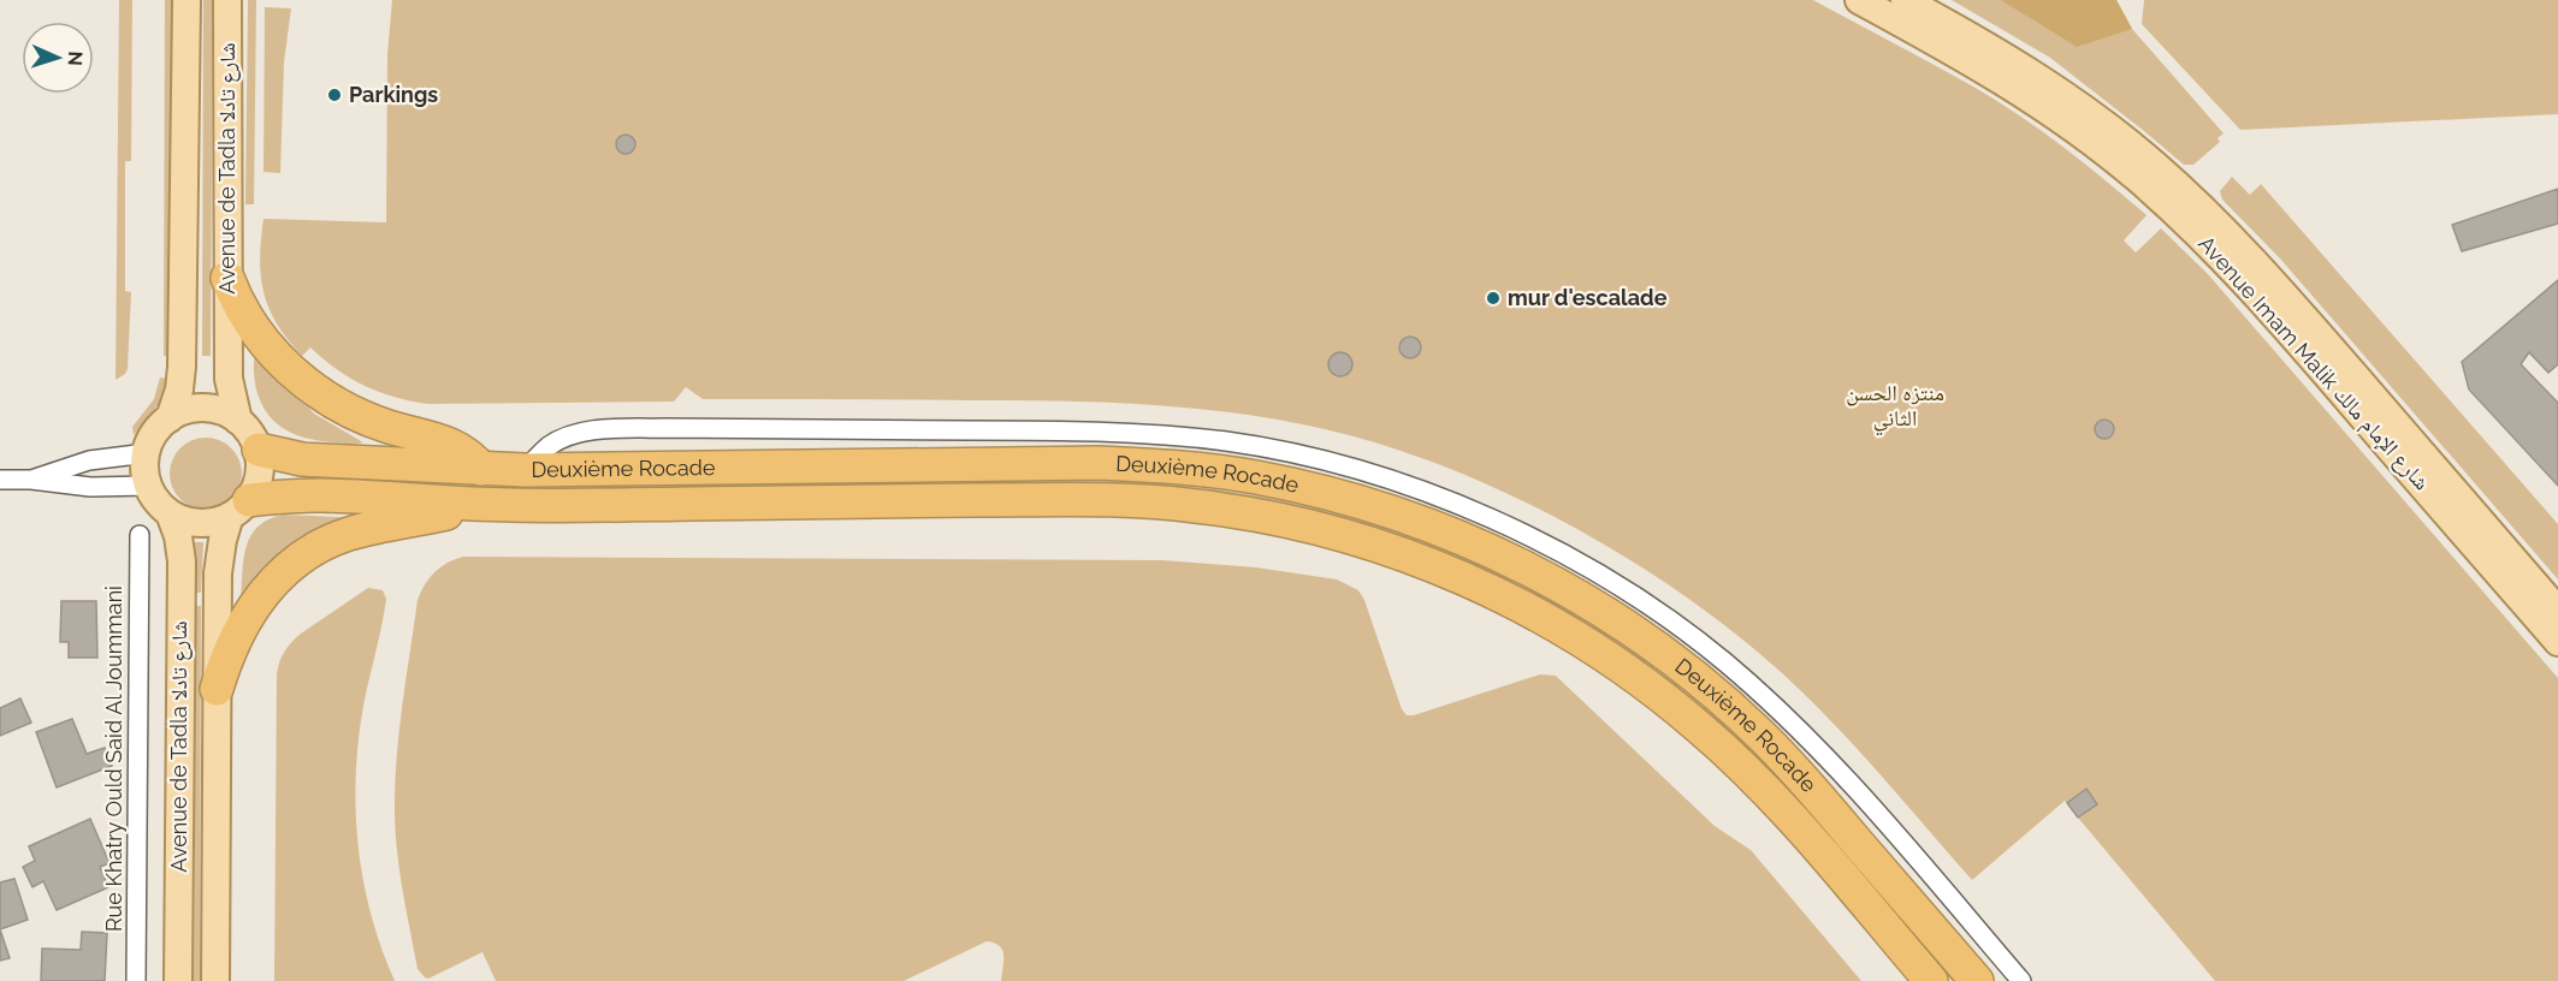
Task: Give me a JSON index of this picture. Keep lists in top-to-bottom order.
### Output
{
  "streets": {
    "highway": ["Deuxième Rocade"],
    "main road": ["Avenue de Tadla شارع تادلا", "Avenue Imam Malik شارع الإمام مالك"],
    "street": ["Rue Khatry Ould Said Al Joummani"]
  },
  "crossings": [
    ["Avenue de Tadla شارع تادلا", "Deuxième Rocade"]
  ],
  "parks": ["منتزه الحسن الثاني"],
  "places": ["Parkings", "mur d'escalade"],
  "north": "right"
}
